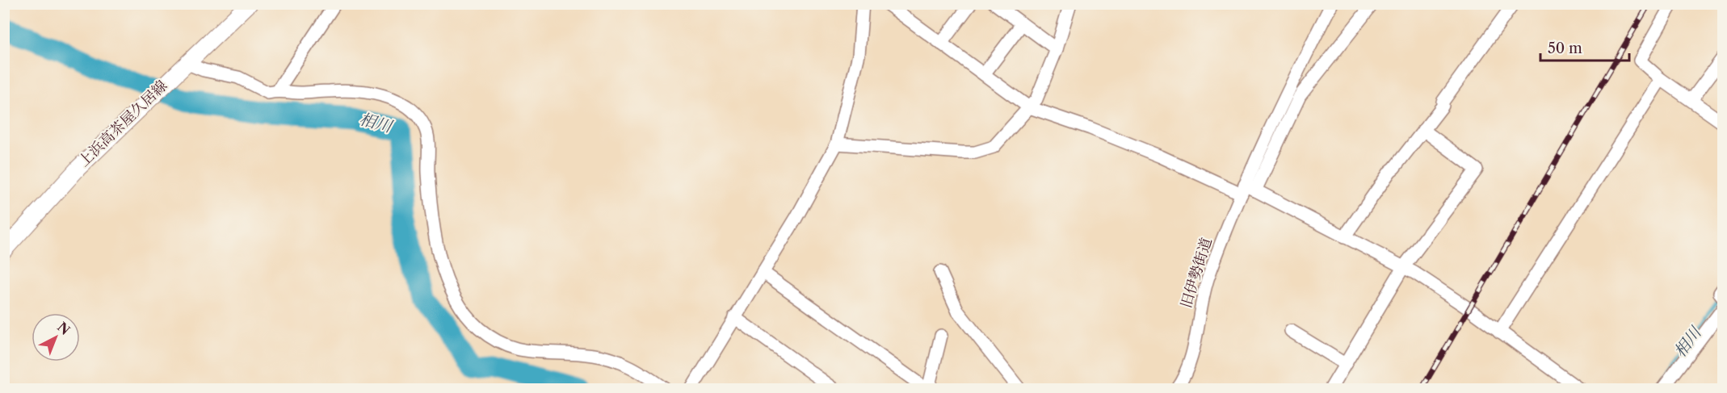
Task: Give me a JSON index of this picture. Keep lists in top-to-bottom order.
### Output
{
  "streets": {
    "main road": ["上浜高茶屋久居線"],
    "street": ["旧伊勢街道"]
  },
  "water": ["相川"],
  "scale_bar": "50 m",
  "north": "top right"
}
